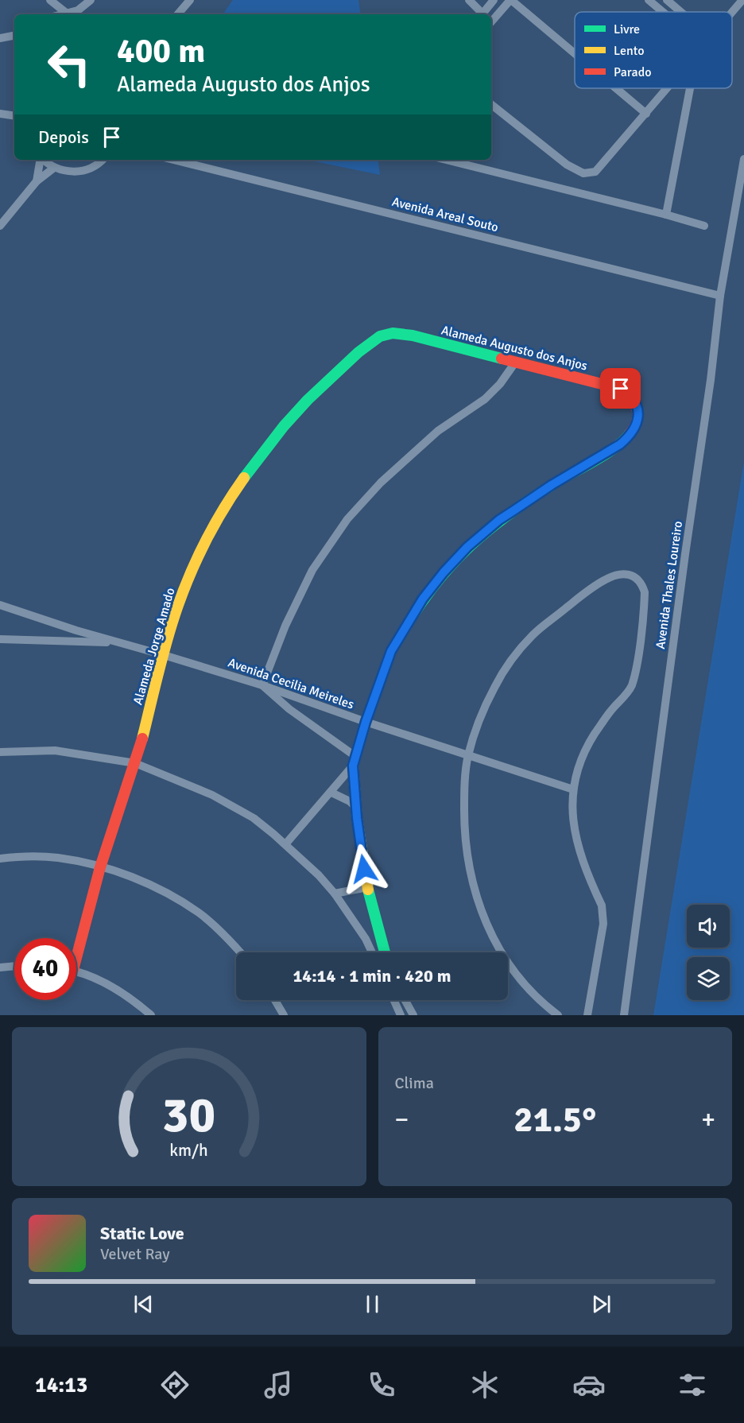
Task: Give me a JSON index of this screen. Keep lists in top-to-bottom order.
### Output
{
  "streets": {
    "street": [
      "Avenida Areal Souto",
      "Alameda Augusto dos Anjos",
      "Avenida Thales Loureiro",
      "Alameda Jorge Amado",
      "Avenida Cecilia Meireles"
    ]
  },
  "crossings": [
    ["Avenida Areal Souto", "Avenida Thales Loureiro"],
    ["Alameda Augusto dos Anjos", "Alameda Jorge Amado"],
    ["Alameda Augusto dos Anjos", "Avenida Cecilia Meireles"],
    ["Alameda Jorge Amado", "Avenida Cecilia Meireles"]
  ],
  "legend": ["Livre", "Lento", "Parado"],
  "page": {
    "turn": ["400 m", "Alameda Augusto dos Anjos"],
    "then": "Depois",
    "limit": "40",
    "trip": "14:14 · 1 min · 420 m",
    "tile": "Clima",
    "heat": ["−", "21.5°", "+"],
    "song": ["Static Love", "Velvet Ray"],
    "tabs": "14:13",
    "gauge": ["30", "km/h"]
  }
}
